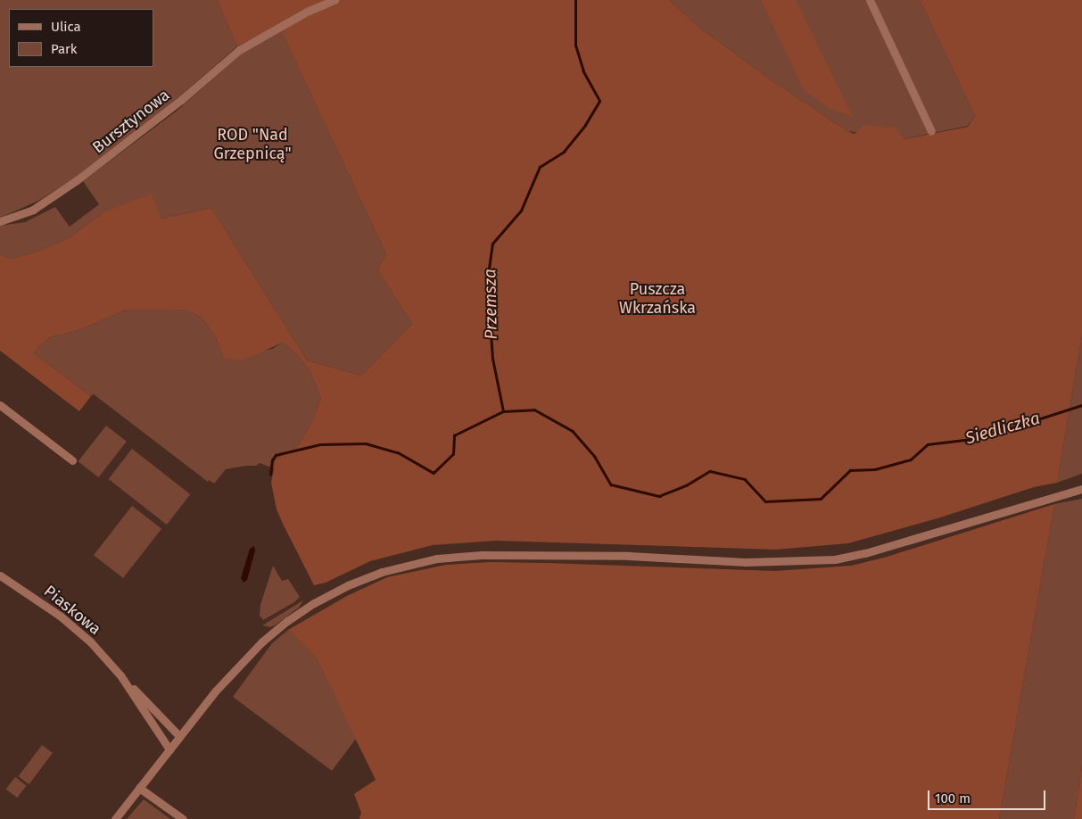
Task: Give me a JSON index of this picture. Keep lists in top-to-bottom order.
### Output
{
  "streets": {
    "street": ["Bursztynowa", "Piaskowa"]
  },
  "water": ["Przemsza", "Siedliczka"],
  "parks": ["ROD \"Nad Grzepnicą\"", "Puszcza Wkrzańska"],
  "legend": ["Ulica", "Park"],
  "scale_bar": "100 m"
}
